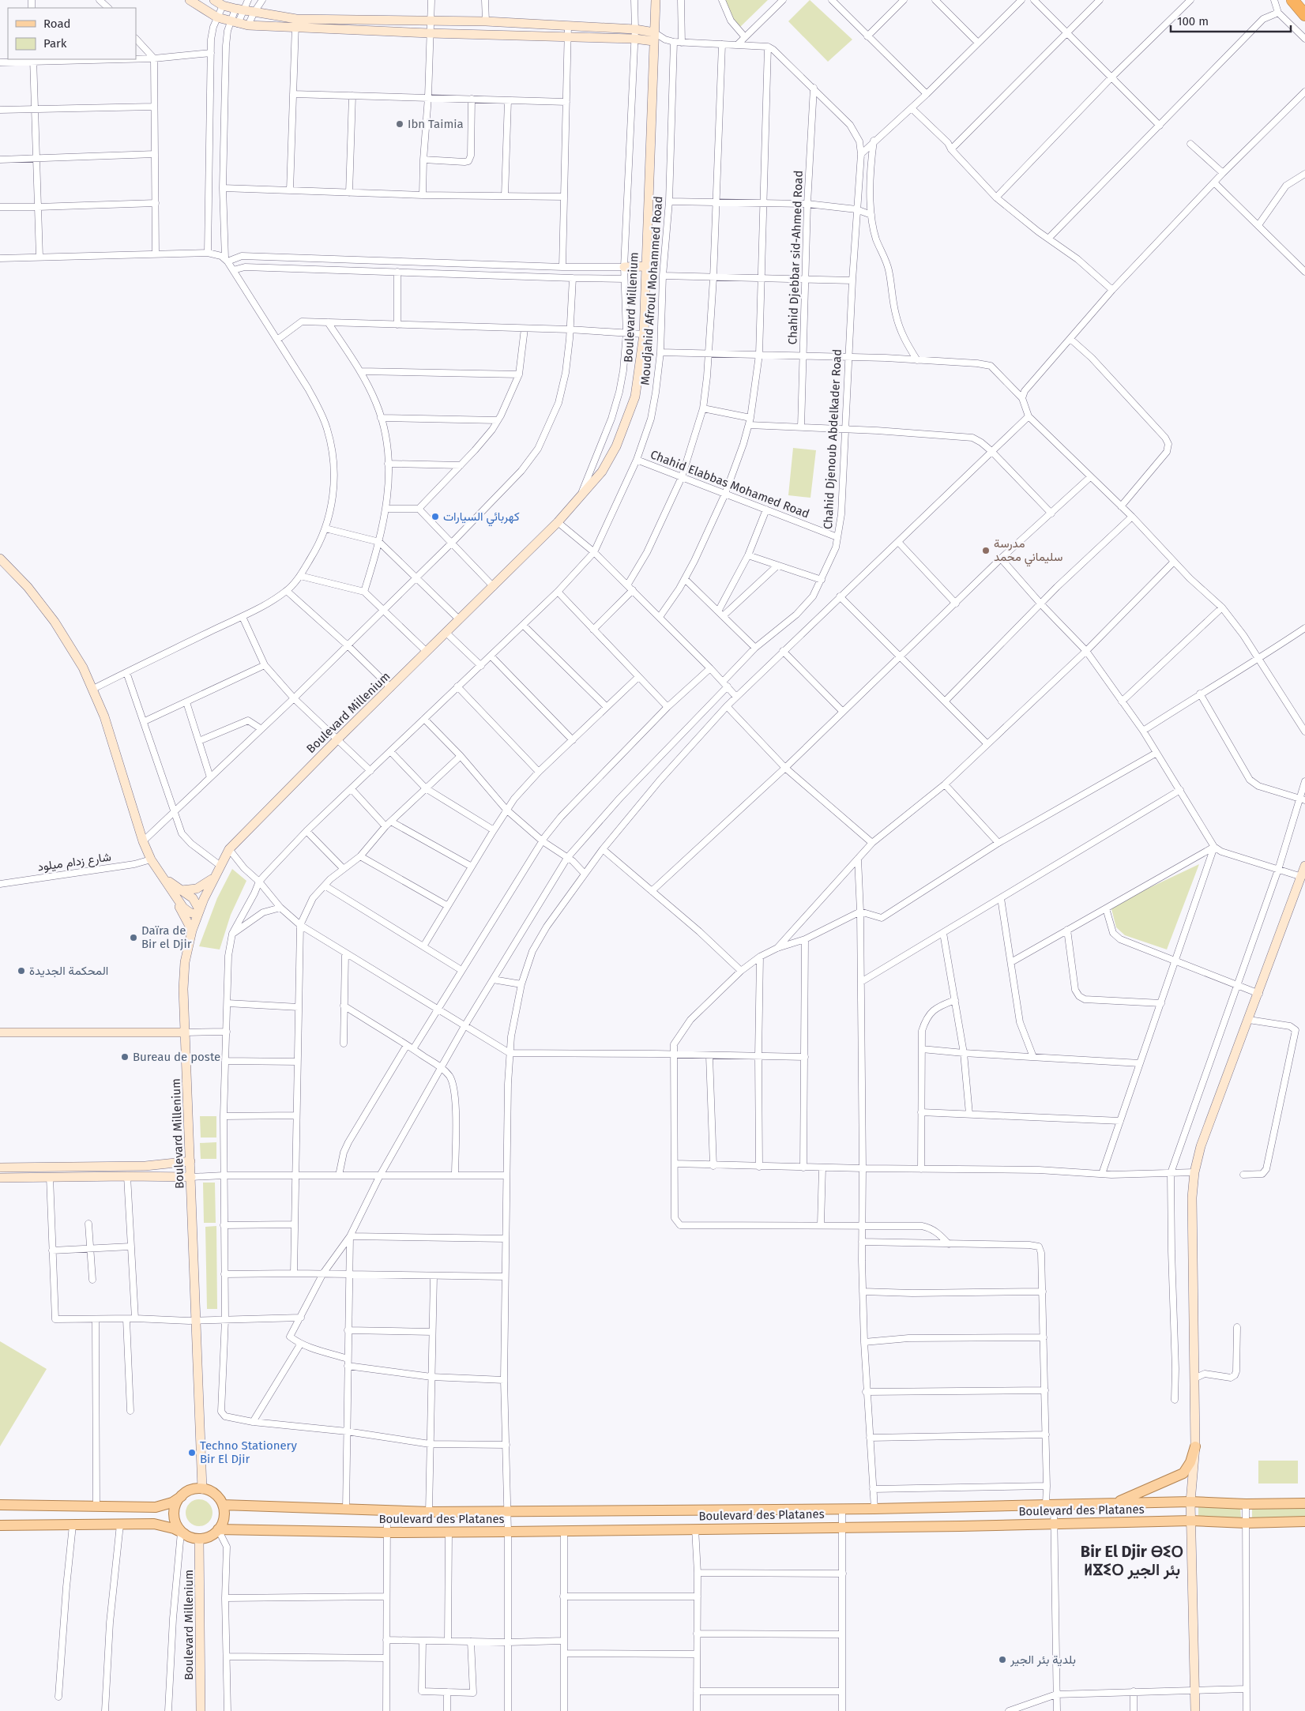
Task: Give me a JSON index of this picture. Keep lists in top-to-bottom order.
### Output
{
  "streets": {
    "main road": ["Boulevard Millenium", "Boulevard des Platanes"],
    "street": [
      "Chahid Djebbar sid-Ahmed Road",
      "Moudjahid Afroul Mohammed Road",
      "Chahid Djenoub Abdelkader Road",
      "Chahid Elabbas Mohamed Road",
      "شارع زدام ميلود"
    ]
  },
  "crossings": [
    ["Moudjahid Afroul Mohammed Road", "Chahid Elabbas Mohamed Road"],
    ["Boulevard Millenium", "Boulevard des Platanes"],
    ["Chahid Djenoub Abdelkader Road", "Chahid Elabbas Mohamed Road"]
  ],
  "districts": ["Bir El Djir ⴱⵉⵔ ⵍⴵⵉⵔ بئر الجير"],
  "places": [
    "Ibn Taimia",
    "كهربائي السيارات",
    "مدرسة سليماني محمد",
    "Daïra de Bir el Djir",
    "المحكمة الجديدة",
    "Bureau de poste",
    "Techno Stationery Bir El Djir",
    "بلدية بئر الجير"
  ],
  "legend": ["Road", "Park"],
  "scale_bar": "100 m"
}
